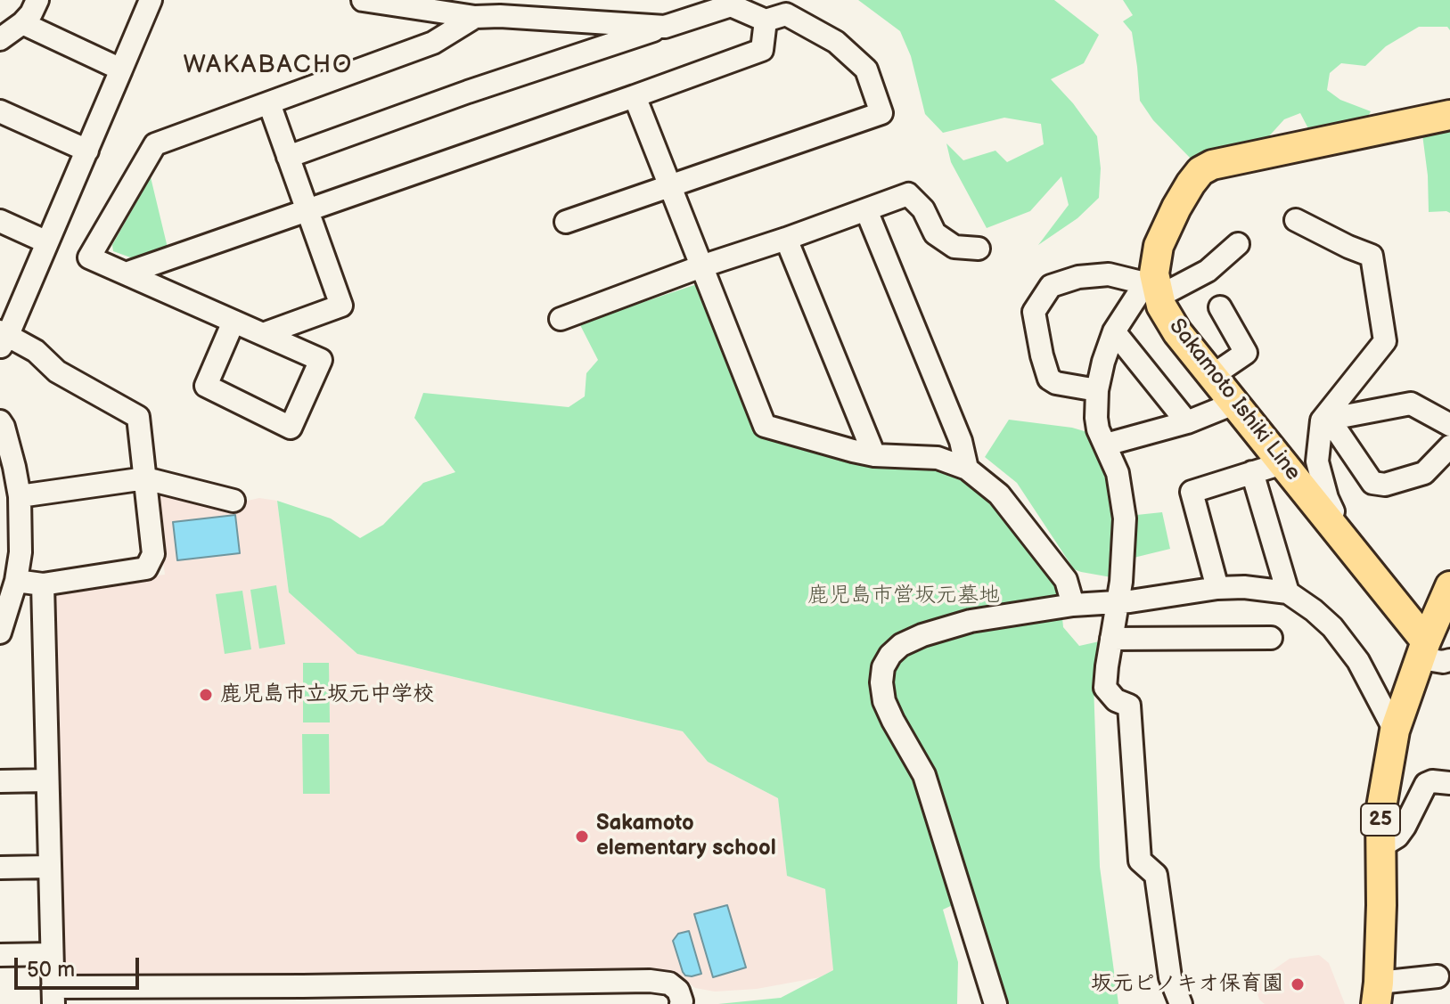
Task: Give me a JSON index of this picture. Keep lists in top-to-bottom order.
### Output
{
  "streets": {
    "main road": ["Sakamoto Ishiki Line", "25"]
  },
  "crossings": [
    ["Sakamoto Ishiki Line", "25"]
  ],
  "districts": ["WAKABACHO"],
  "parks": ["鹿児島市営坂元墓地"],
  "places": ["鹿児島市立坂元中学校", "Sakamoto elementary school", "坂元ピノキオ保育園"],
  "scale_bar": "50 m"
}
